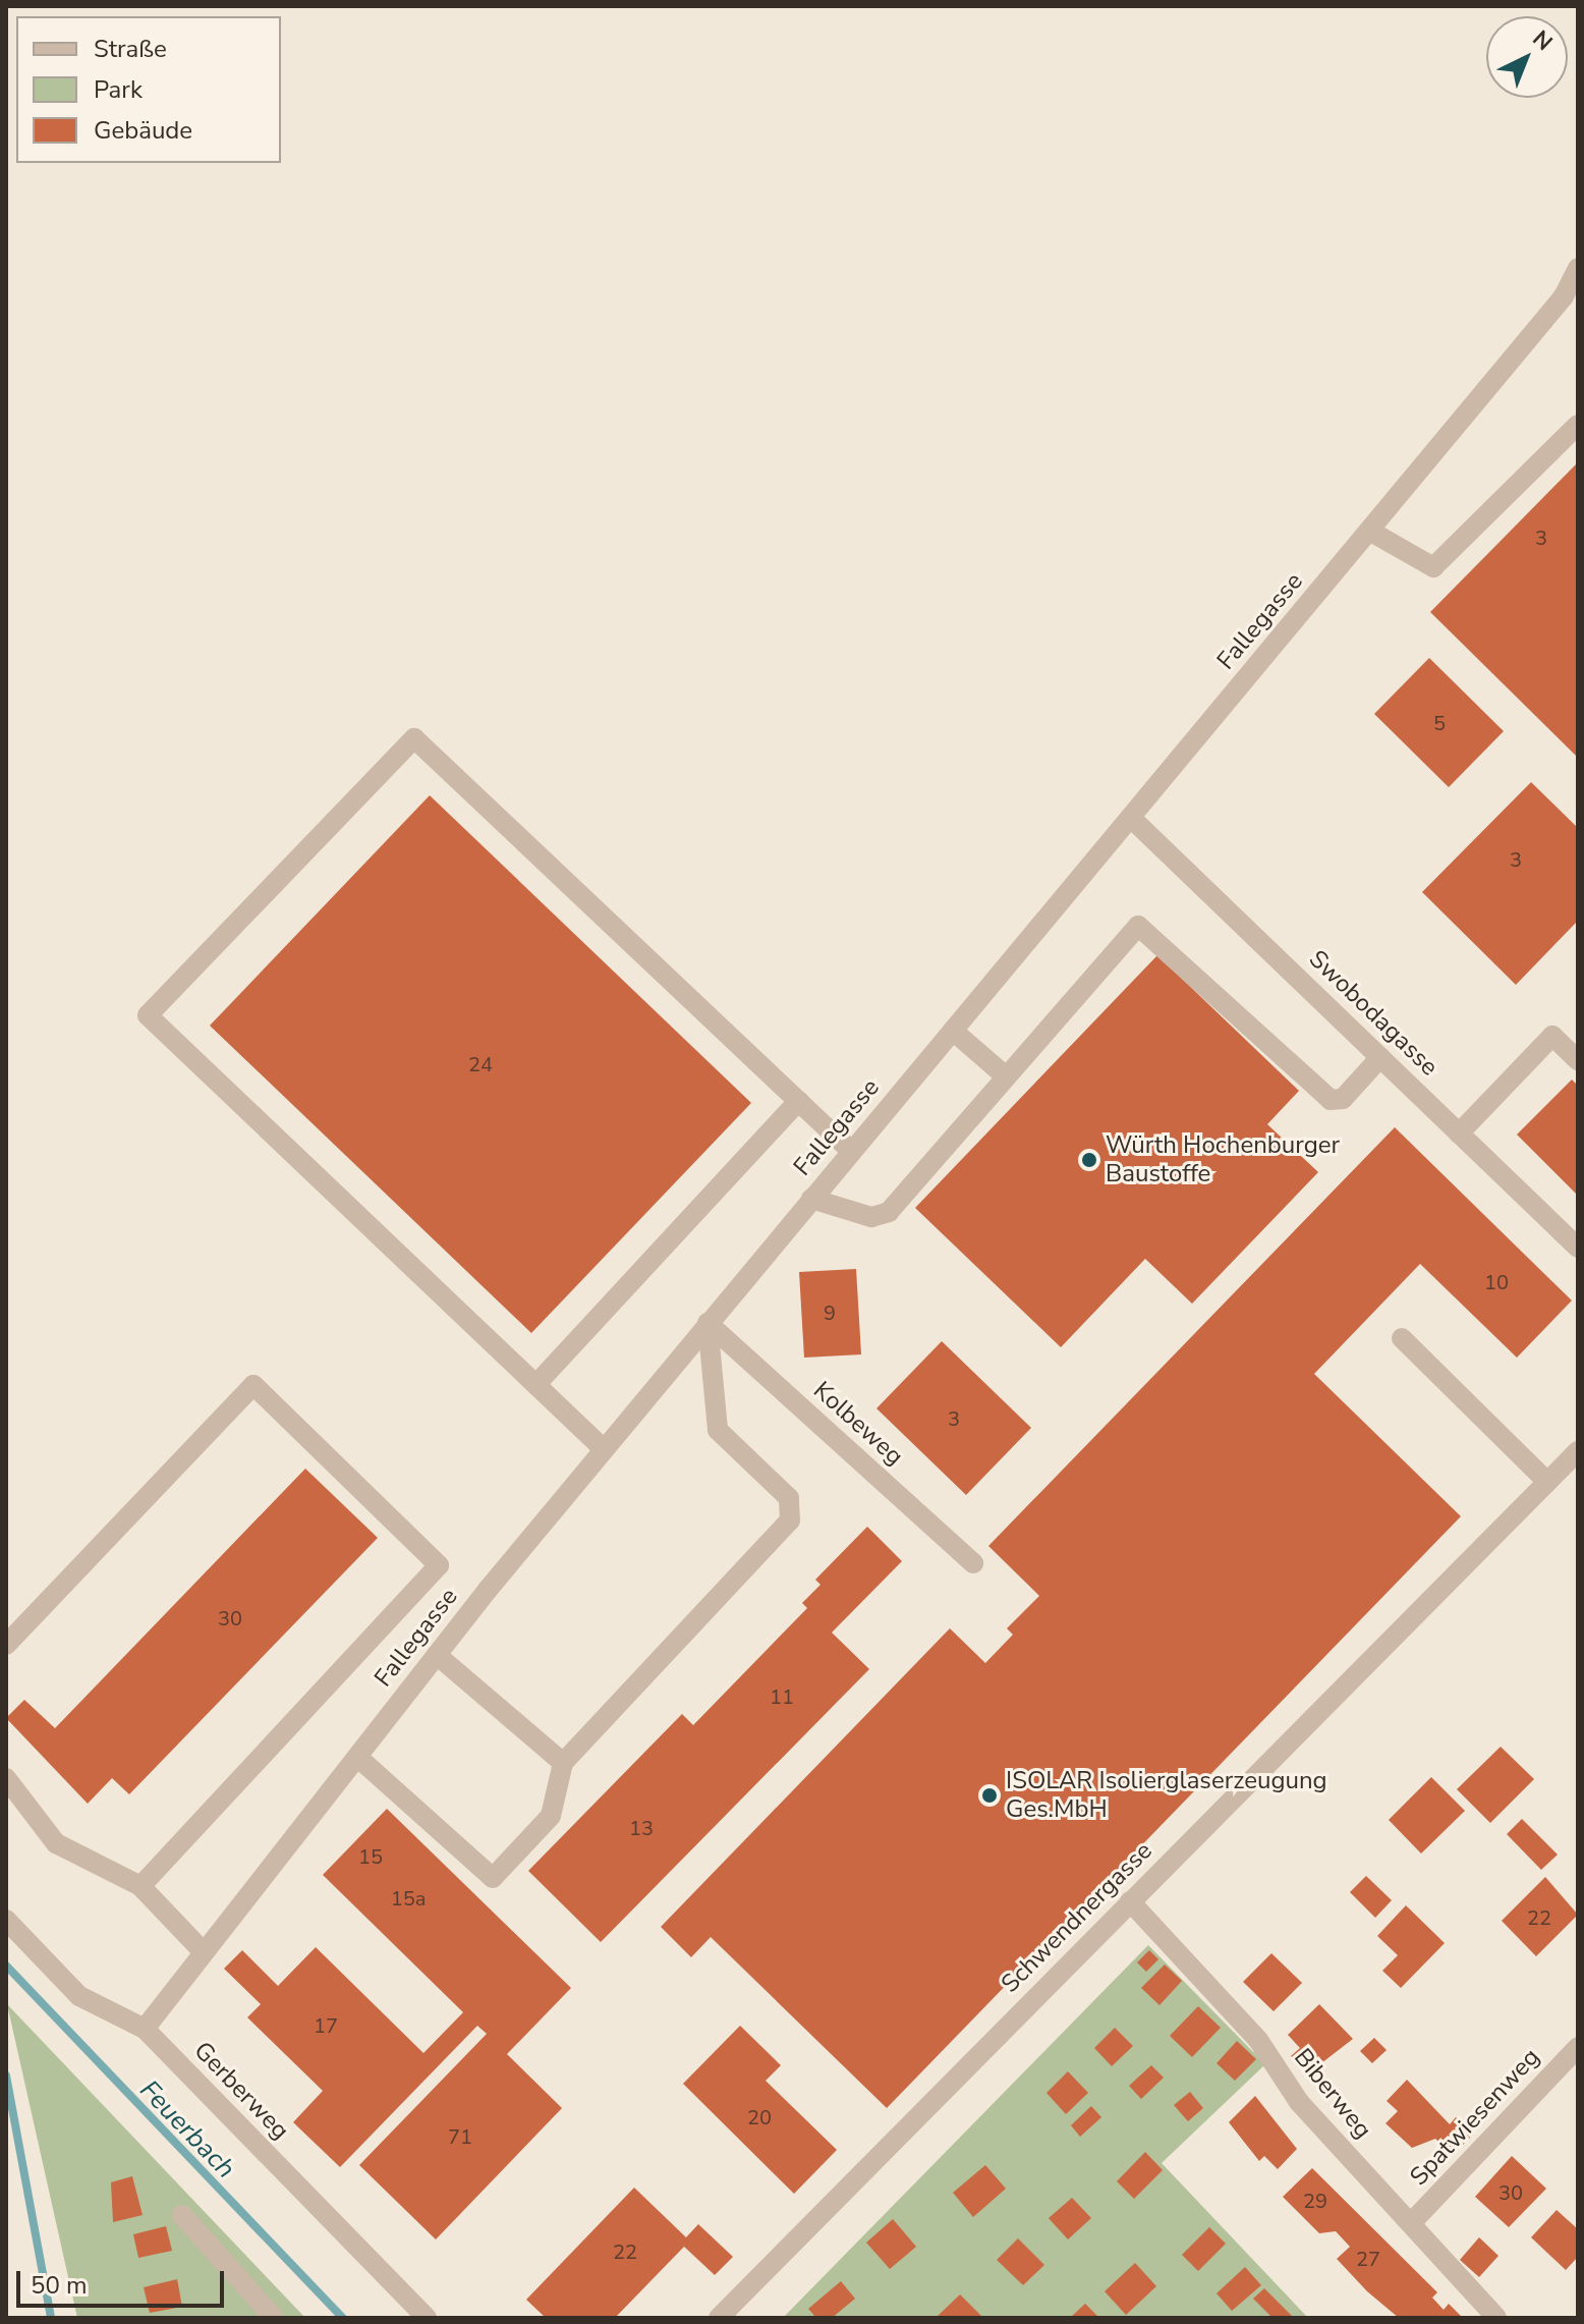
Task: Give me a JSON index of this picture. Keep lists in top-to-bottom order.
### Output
{
  "streets": {
    "street": [
      "Fallegasse",
      "Swobodagasse",
      "Kolbeweg",
      "Schwendnergasse",
      "Gerberweg",
      "Biberweg",
      "Spatwiesenweg"
    ]
  },
  "crossings": [
    ["Fallegasse", "Swobodagasse"],
    ["Fallegasse", "Kolbeweg"],
    ["Fallegasse", "Gerberweg"],
    ["Schwendnergasse", "Biberweg"],
    ["Biberweg", "Spatwiesenweg"]
  ],
  "water": ["Feuerbach"],
  "places": ["Würth Hochenburger Baustoffe", "ISOLAR Isolierglaserzeugung Ges.MbH"],
  "house_numbers": [
    "3",
    "5",
    "3",
    "24",
    "10",
    "9",
    "3",
    "30",
    "11",
    "13",
    "15",
    "15a",
    "22",
    "17",
    "20",
    "71",
    "30",
    "29",
    "22",
    "27"
  ],
  "legend": ["Straße", "Park", "Gebäude"],
  "scale_bar": "50 m",
  "north": "top right"
}
